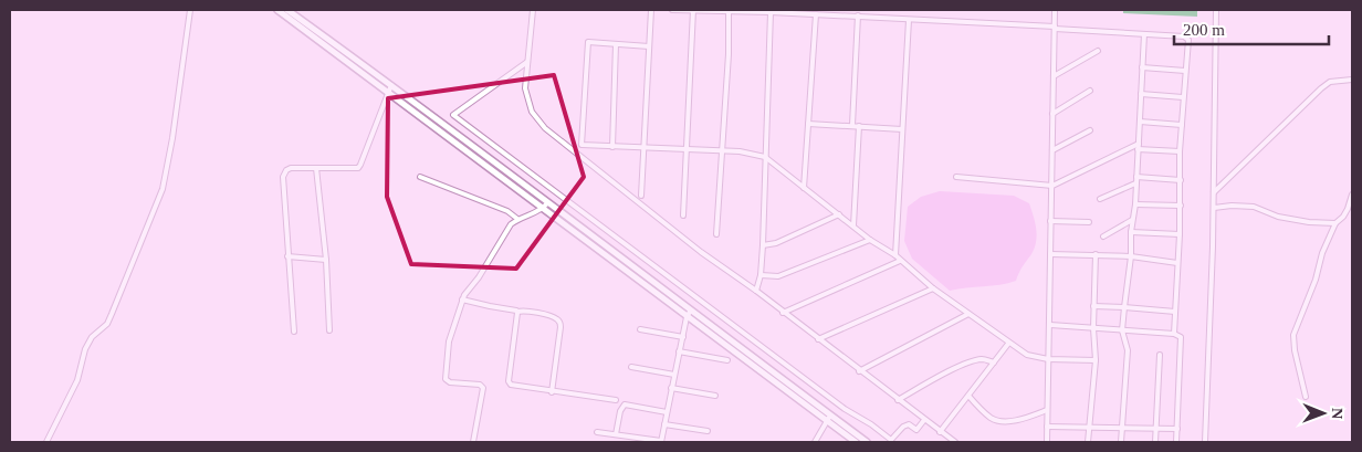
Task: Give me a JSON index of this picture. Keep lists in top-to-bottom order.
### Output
{
  "scale_bar": "200 m",
  "north": "right"
}
